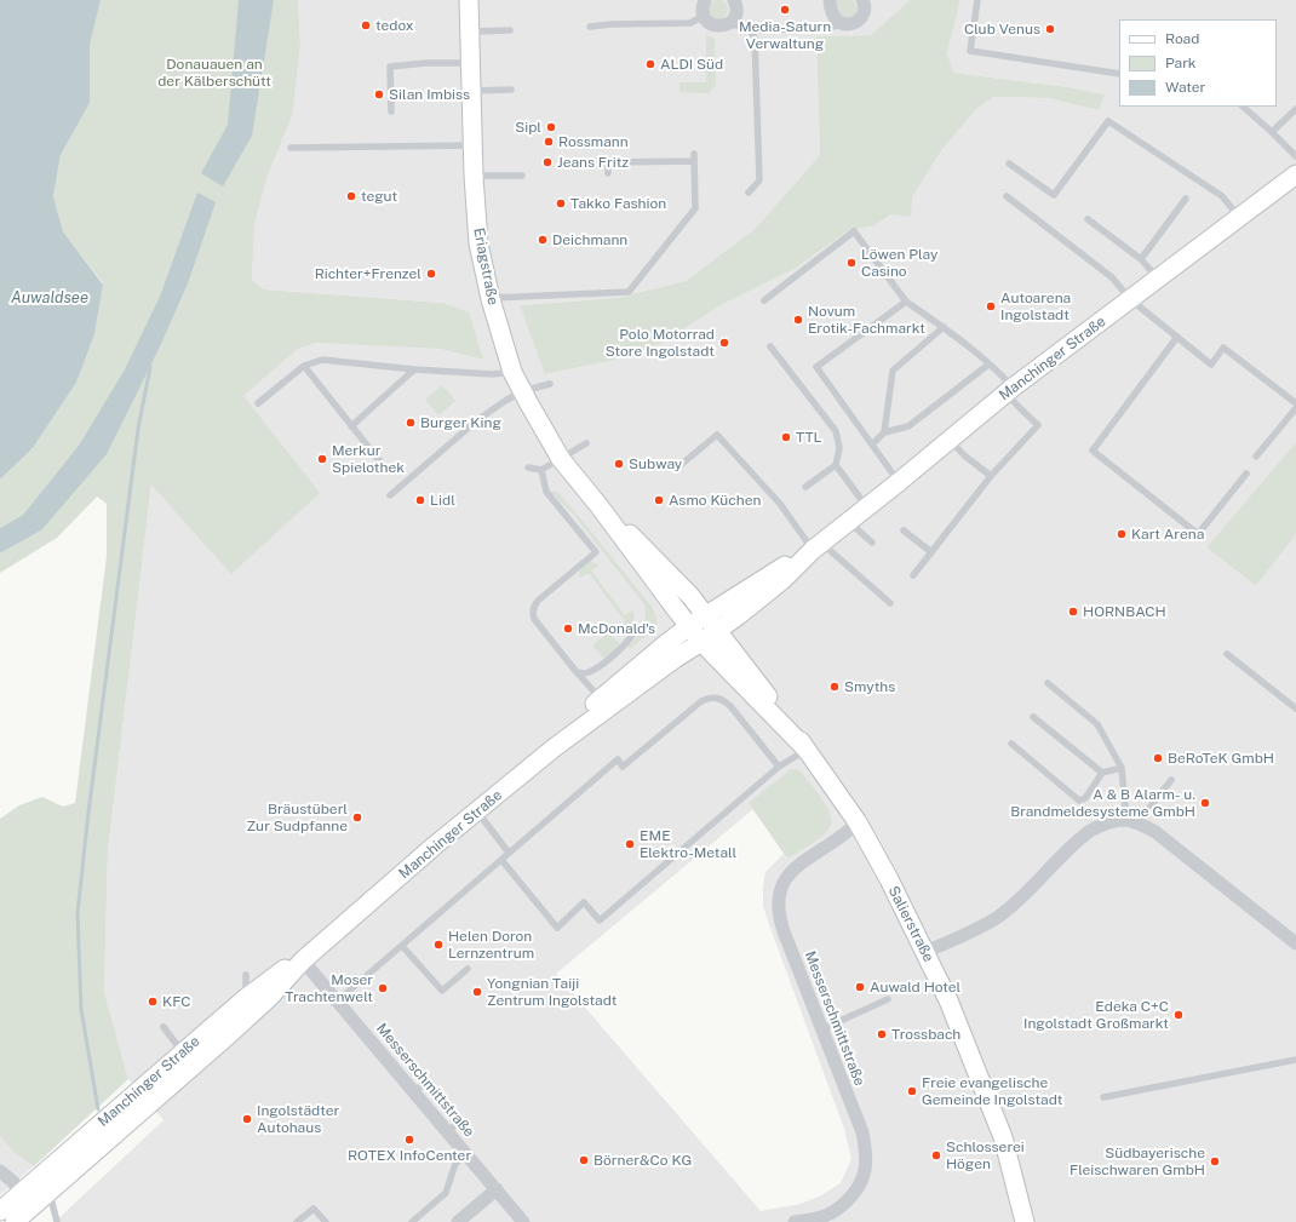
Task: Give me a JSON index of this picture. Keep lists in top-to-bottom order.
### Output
{
  "streets": {
    "main road": ["Eriagstraße", "Manchinger Straße", "Salierstraße"],
    "street": ["Messerschmittstraße"]
  },
  "crossings": [
    ["Eriagstraße", "Manchinger Straße"],
    ["Eriagstraße", "Salierstraße"],
    ["Manchinger Straße", "Salierstraße"],
    ["Manchinger Straße", "Messerschmittstraße"],
    ["Salierstraße", "Messerschmittstraße"]
  ],
  "water": ["Auwaldsee"],
  "parks": ["Donauauen an der Kälberschütt"],
  "places": [
    "Media-Saturn Verwaltung",
    "tedox",
    "Club Venus",
    "ALDI Süd",
    "Silan Imbiss",
    "Sipl",
    "Rossmann",
    "Jeans Fritz",
    "tegut",
    "Takko Fashion",
    "Deichmann",
    "Löwen Play Casino",
    "Richter+Frenzel",
    "Autoarena Ingolstadt",
    "Novum Erotik-Fachmarkt",
    "Polo Motorrad Store Ingolstadt",
    "Burger King",
    "TTL",
    "Merkur Spielothek",
    "Subway",
    "Lidl",
    "Asmo Küchen",
    "Kart Arena",
    "HORNBACH",
    "McDonald's",
    "Smyths",
    "BeRoTeK GmbH",
    "A & B Alarm- u. Brandmeldesysteme GmbH",
    "Bräustüberl Zur Sudpfanne",
    "EME Elektro-Metall",
    "Helen Doron Lernzentrum",
    "Auwald Hotel",
    "Moser Trachtenwelt",
    "Yongnian Taiji Zentrum Ingolstadt",
    "KFC",
    "Edeka C+C Ingolstadt Großmarkt",
    "Trossbach",
    "Freie evangelische Gemeinde Ingolstadt",
    "Ingolstädter Autohaus",
    "ROTEX InfoCenter",
    "Schlosserei Högen",
    "Börner&Co KG",
    "Südbayerische Fleischwaren GmbH"
  ],
  "legend": ["Road", "Park", "Water"]
}
